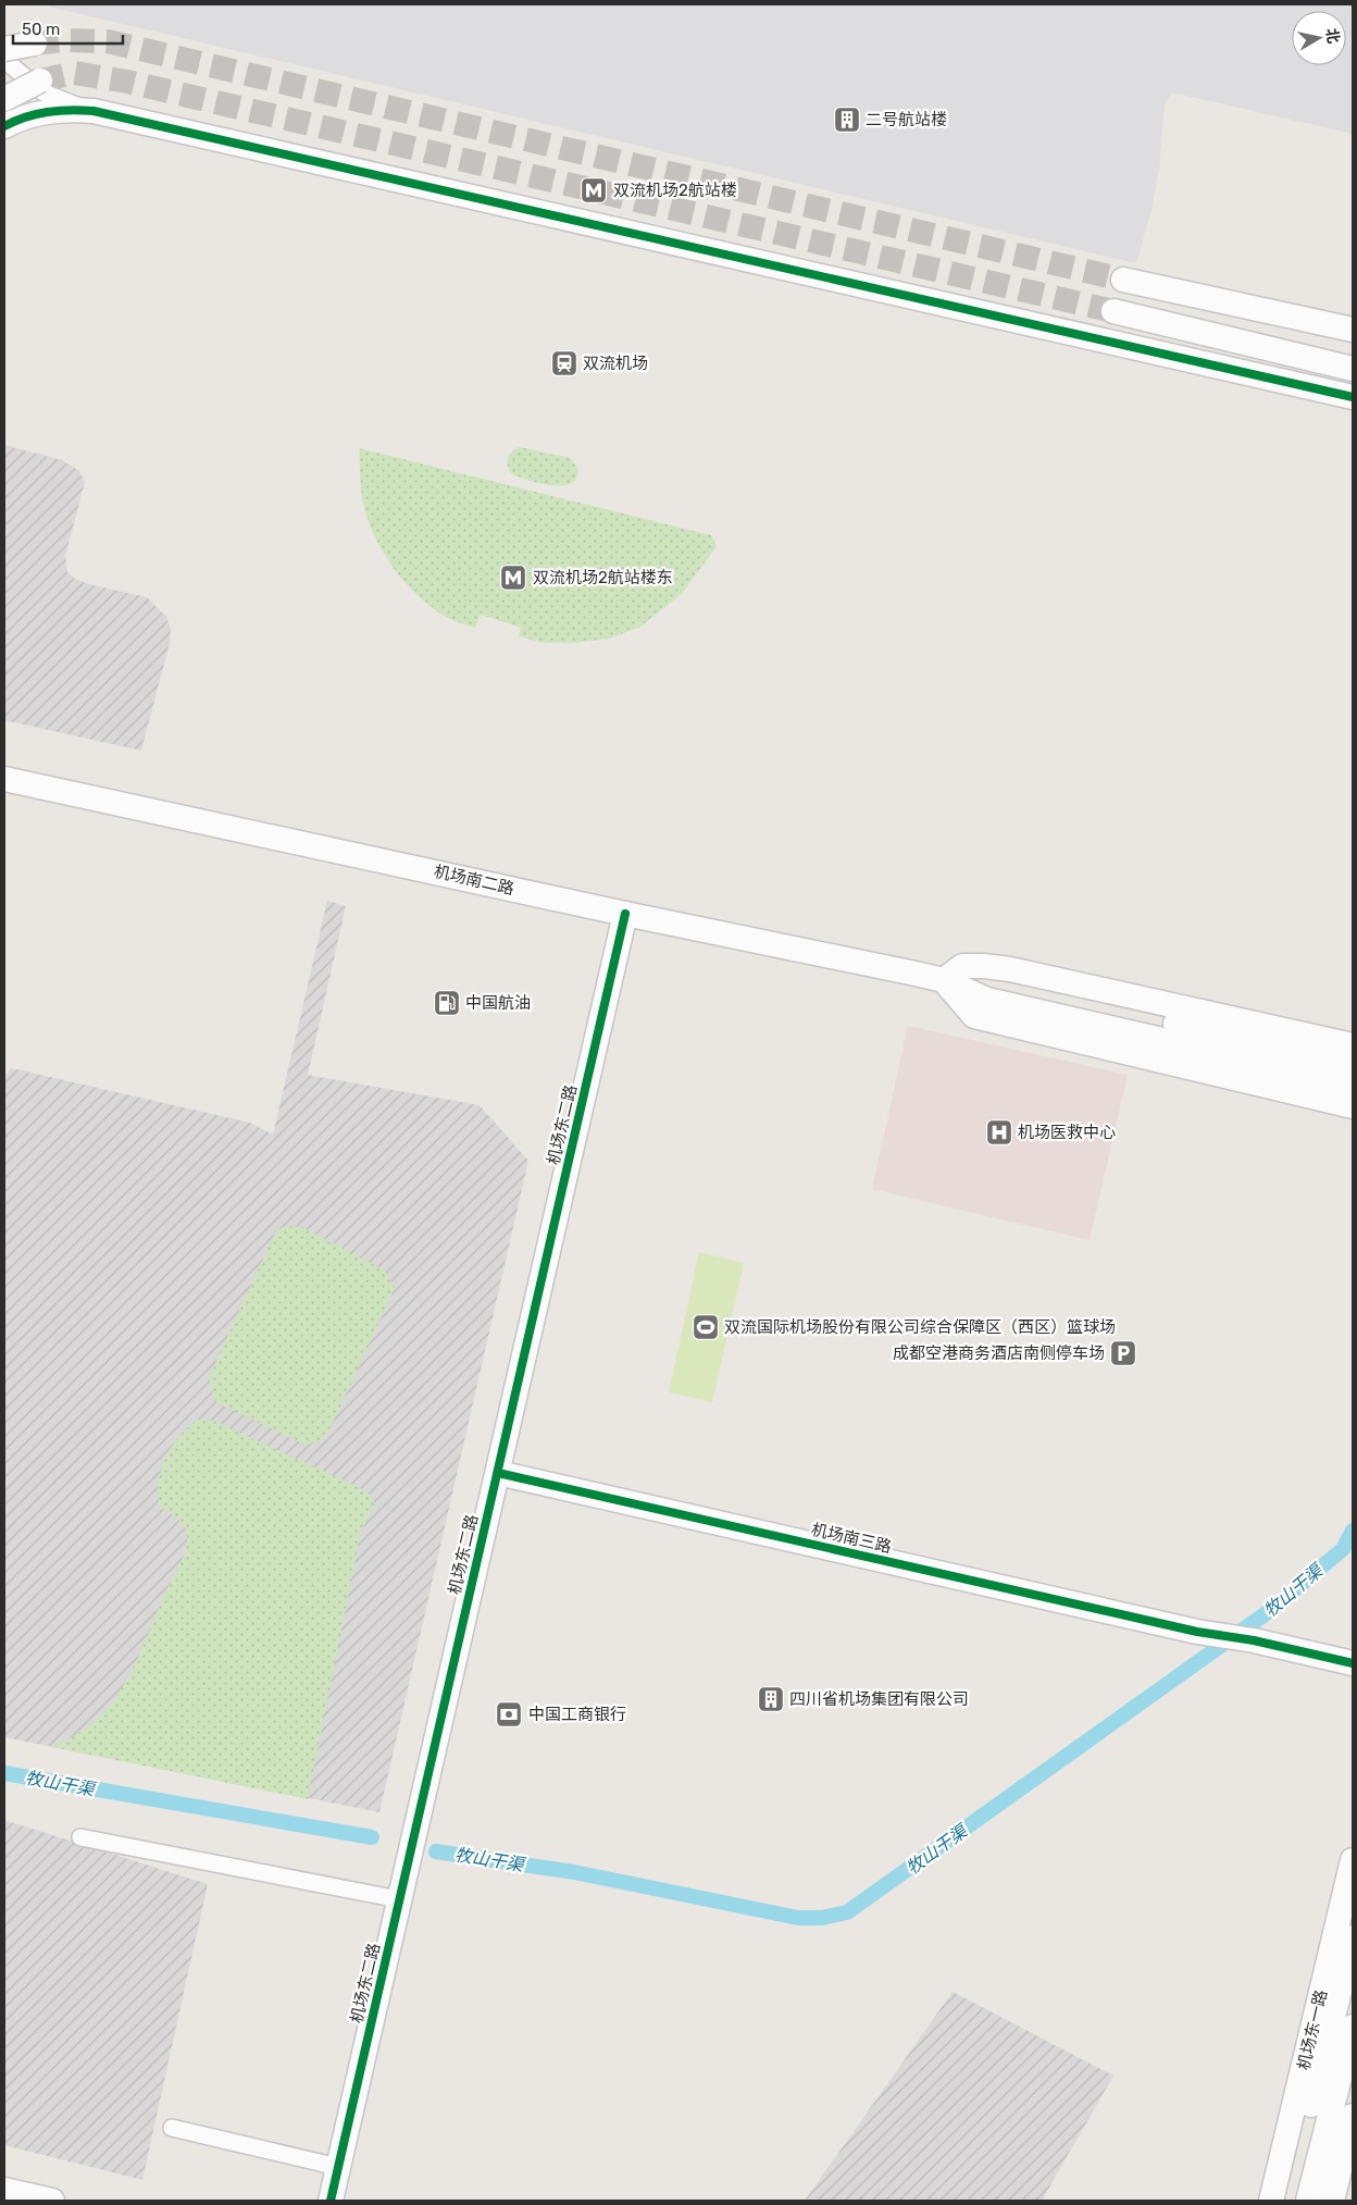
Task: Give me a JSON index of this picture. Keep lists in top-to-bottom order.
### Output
{
  "streets": {
    "street": [
      "机场南二路",
      "机场东二路",
      "机场南三路",
      "机场东一路"
    ]
  },
  "crossings": [
    ["机场南二路", "机场东二路"],
    ["机场东二路", "机场南三路"]
  ],
  "water": ["牧山干渠"],
  "places": {
    "building": ["二号航站楼", "四川省机场集团有限公司"],
    "metro station": ["双流机场2航站楼", "双流机场2航站楼东"],
    "station": ["双流机场"],
    "fuel station": ["中国航油"],
    "hospital": ["机场医救中心"],
    "sports": ["双流国际机场股份有限公司综合保障区（西区）篮球场"],
    "parking": ["成都空港商务酒店南侧停车场"],
    "bank": ["中国工商银行"]
  },
  "scale_bar": "50 m",
  "north": "right"
}
